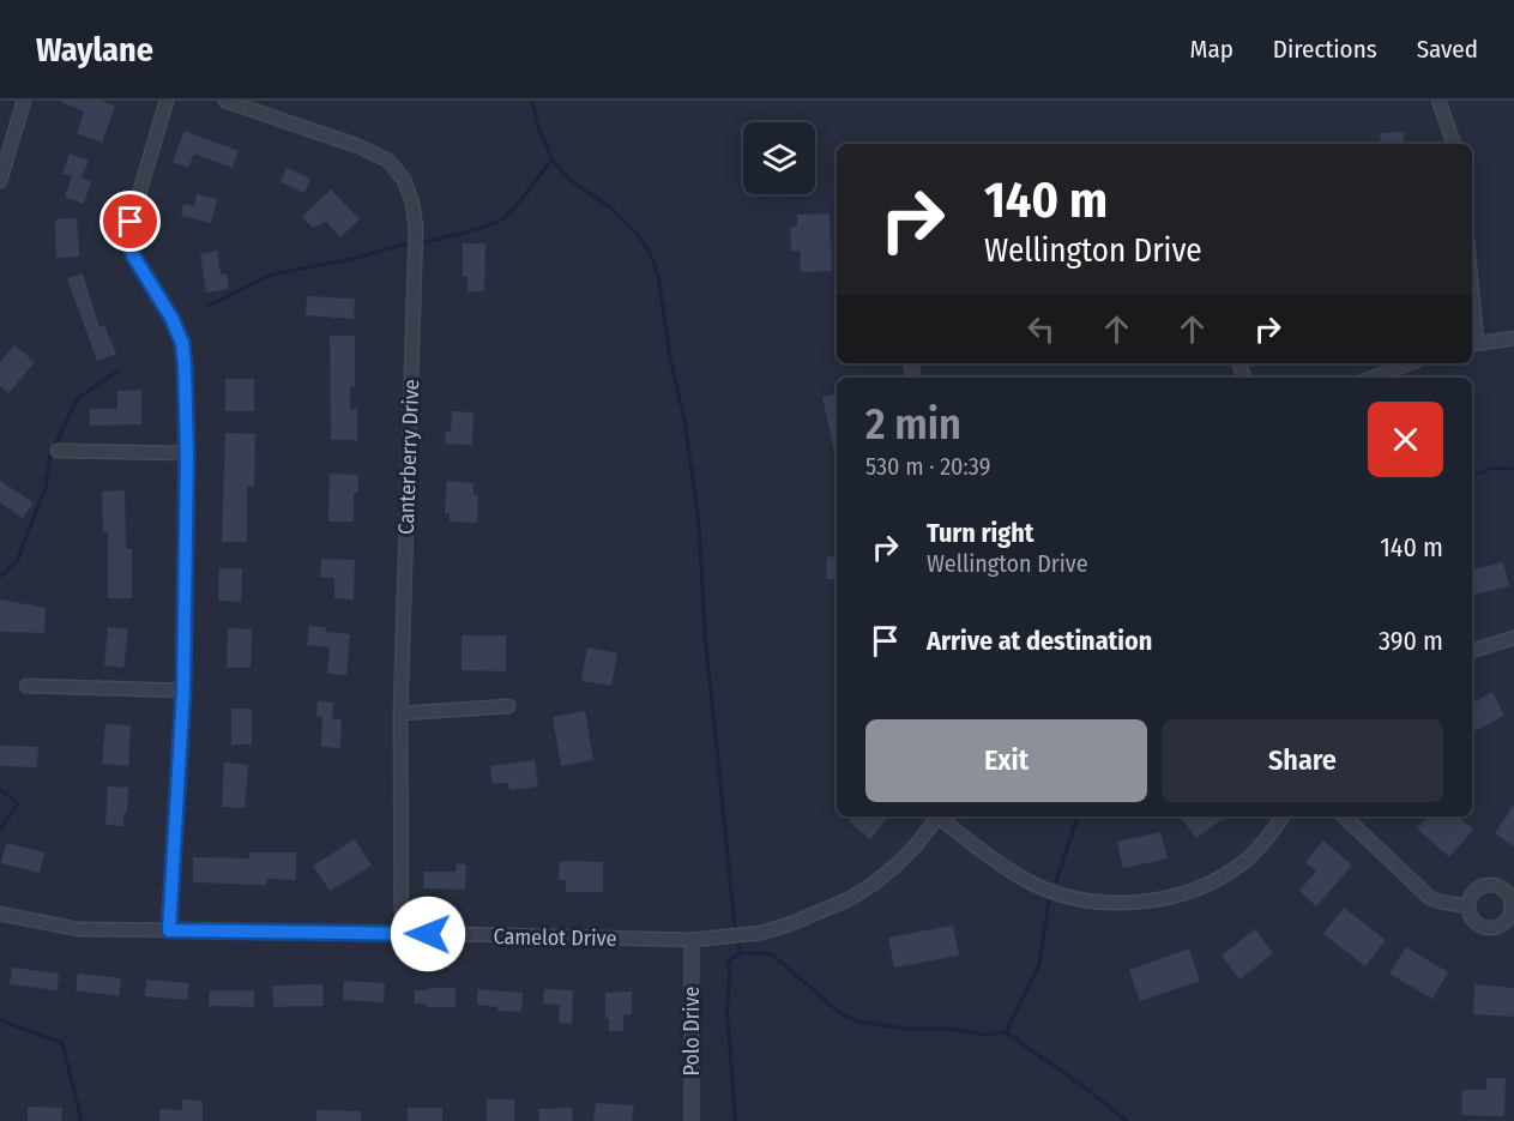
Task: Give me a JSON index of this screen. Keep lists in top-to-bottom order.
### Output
{
  "streets": {
    "street": ["Canterberry Drive", "Camelot Drive", "Polo Drive"]
  },
  "crossings": [
    ["Canterberry Drive", "Camelot Drive"],
    ["Camelot Drive", "Polo Drive"]
  ],
  "page": {
    "header": "Waylane",
    "nav": ["Map", "Directions", "Saved"],
    "turn": ["140 m", "Wellington Drive"],
    "heading": ["2 min", "530 m · 20:39"],
    "list": [
      {
        "name": "Turn right",
        "note": "Wellington Drive",
        "value": "140 m"
      },
      {
        "name": "Arrive at destination",
        "value": "390 m"
      }
    ],
    "buttons": ["Exit", "Share"]
  }
}
